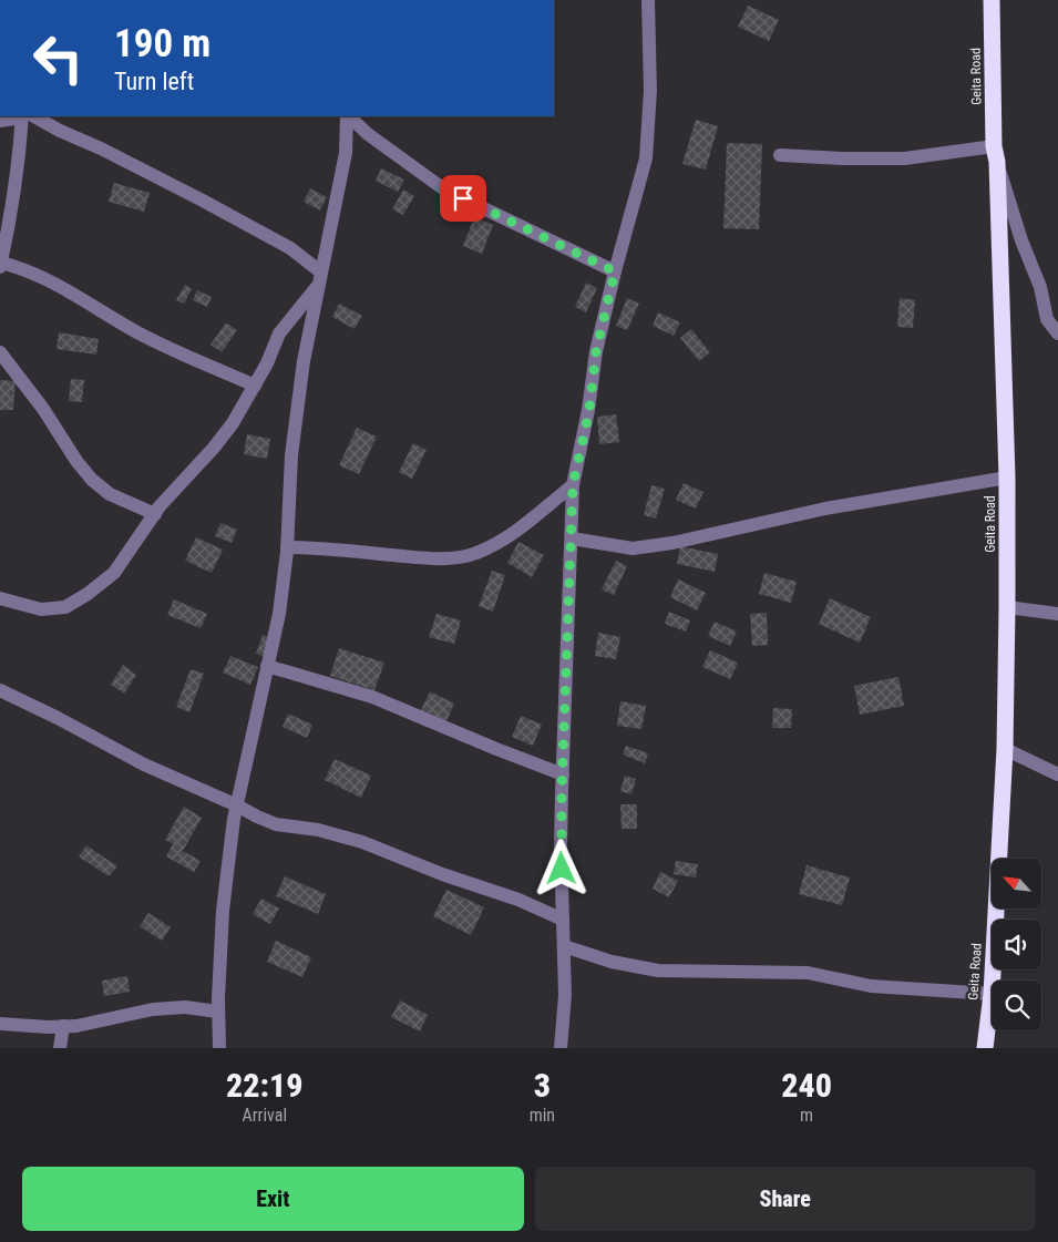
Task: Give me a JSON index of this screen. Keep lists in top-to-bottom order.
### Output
{
  "streets": {
    "highway": ["Geita Road"]
  },
  "north": "top left",
  "page": {
    "turn": ["190 m", "Turn left"],
    "eta": [
      "22:19",
      "Arrival",
      "3",
      "min",
      "240",
      "m"
    ],
    "buttons": ["Exit", "Share"]
  }
}
